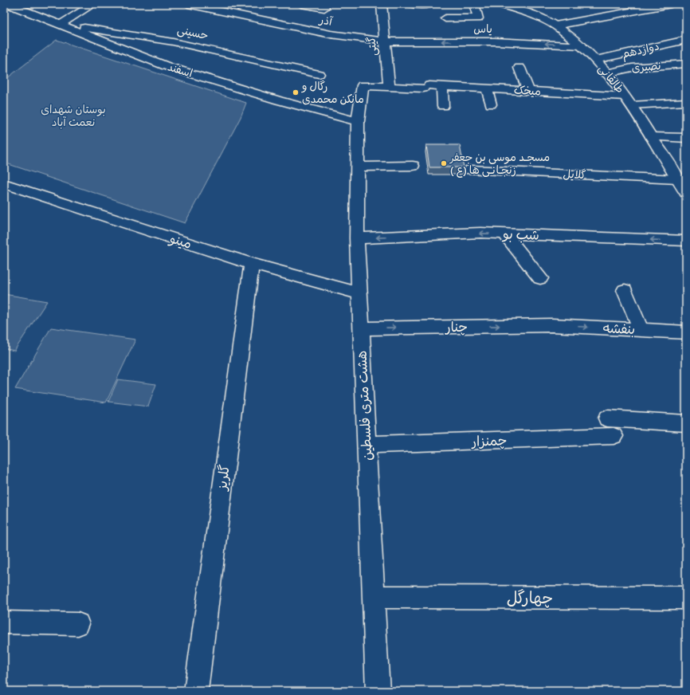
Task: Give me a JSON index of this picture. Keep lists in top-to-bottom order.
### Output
{
  "streets": {
    "street": [
      "آذر",
      "یاس",
      "حسینی",
      "گیتی",
      "دوازدهم",
      "نصیری",
      "اسفند",
      "طالقانی",
      "میخک",
      "گلایل",
      "شب بو",
      "مینو",
      "چنار",
      "بنفشه",
      "هشت متری فلسطین",
      "چمنزار",
      "گلریز",
      "چهارگل"
    ]
  },
  "crossings": [
    ["آذر", "یاس"],
    ["آذر", "گیتی"],
    ["یاس", "گیتی"],
    ["یاس", "طالقانی"],
    ["حسینی", "اسفند"],
    ["گیتی", "میخک"],
    ["دوازدهم", "طالقانی"],
    ["نصیری", "طالقانی"],
    ["اسفند", "هشت متری فلسطین"],
    ["طالقانی", "میخک"],
    ["طالقانی", "گلایل"],
    ["میخک", "هشت متری فلسطین"],
    ["شب بو", "هشت متری فلسطین"],
    ["مینو", "هشت متری فلسطین"],
    ["مینو", "گلریز"],
    ["چنار", "بنفشه"],
    ["چنار", "هشت متری فلسطین"],
    ["هشت متری فلسطین", "چمنزار"],
    ["هشت متری فلسطین", "چهارگل"]
  ],
  "one_way": ["شب بو", "چنار"],
  "parks": ["بوستان شهدای نعمت آباد"],
  "places": ["رگال و مانکن محمدی", "مسجـد موسی بن جعفر ( ع) زنجـانـی ها"]
}
